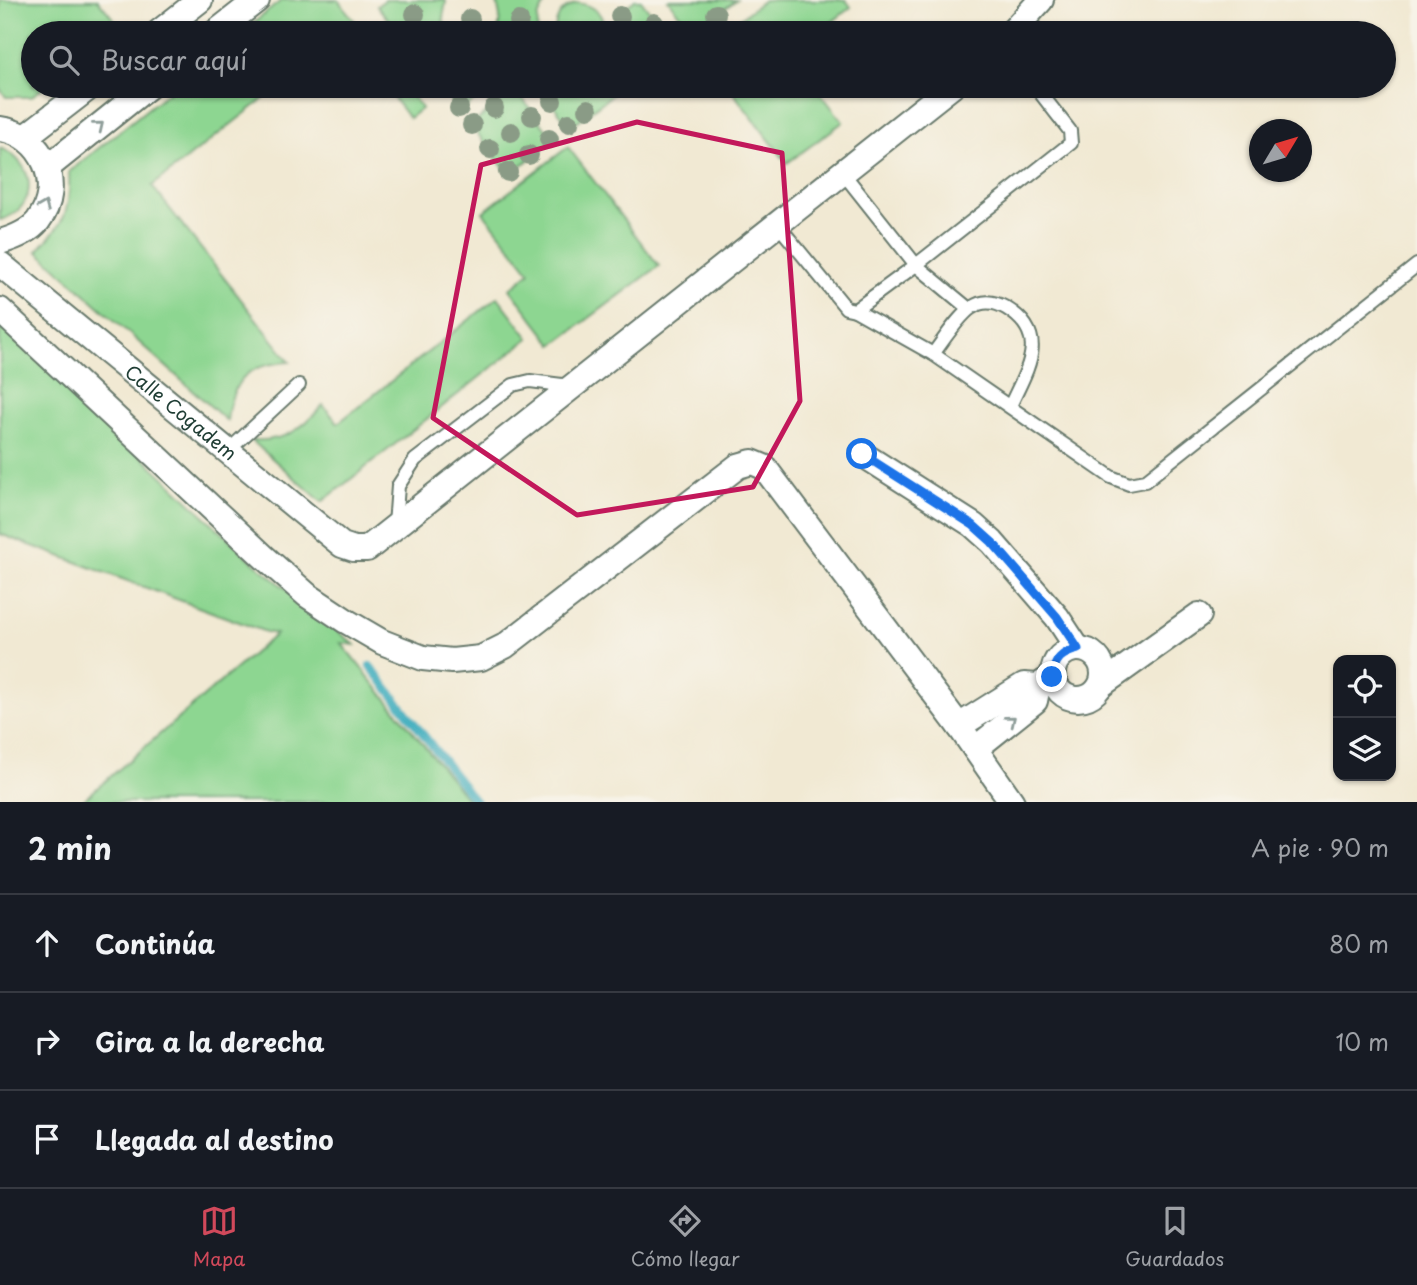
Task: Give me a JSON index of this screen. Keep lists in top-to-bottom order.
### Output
{
  "streets": {
    "street": ["Calle Cogadem"]
  },
  "north": "top right",
  "page": {
    "search": "Buscar aquí",
    "heading": ["2 min", "A pie · 90 m"],
    "list": [
      ["Continúa", "80 m"],
      ["Gira a la derecha", "10 m"],
      "Llegada al destino"
    ],
    "nav": ["Mapa", "Cómo llegar", "Guardados"]
  }
}
